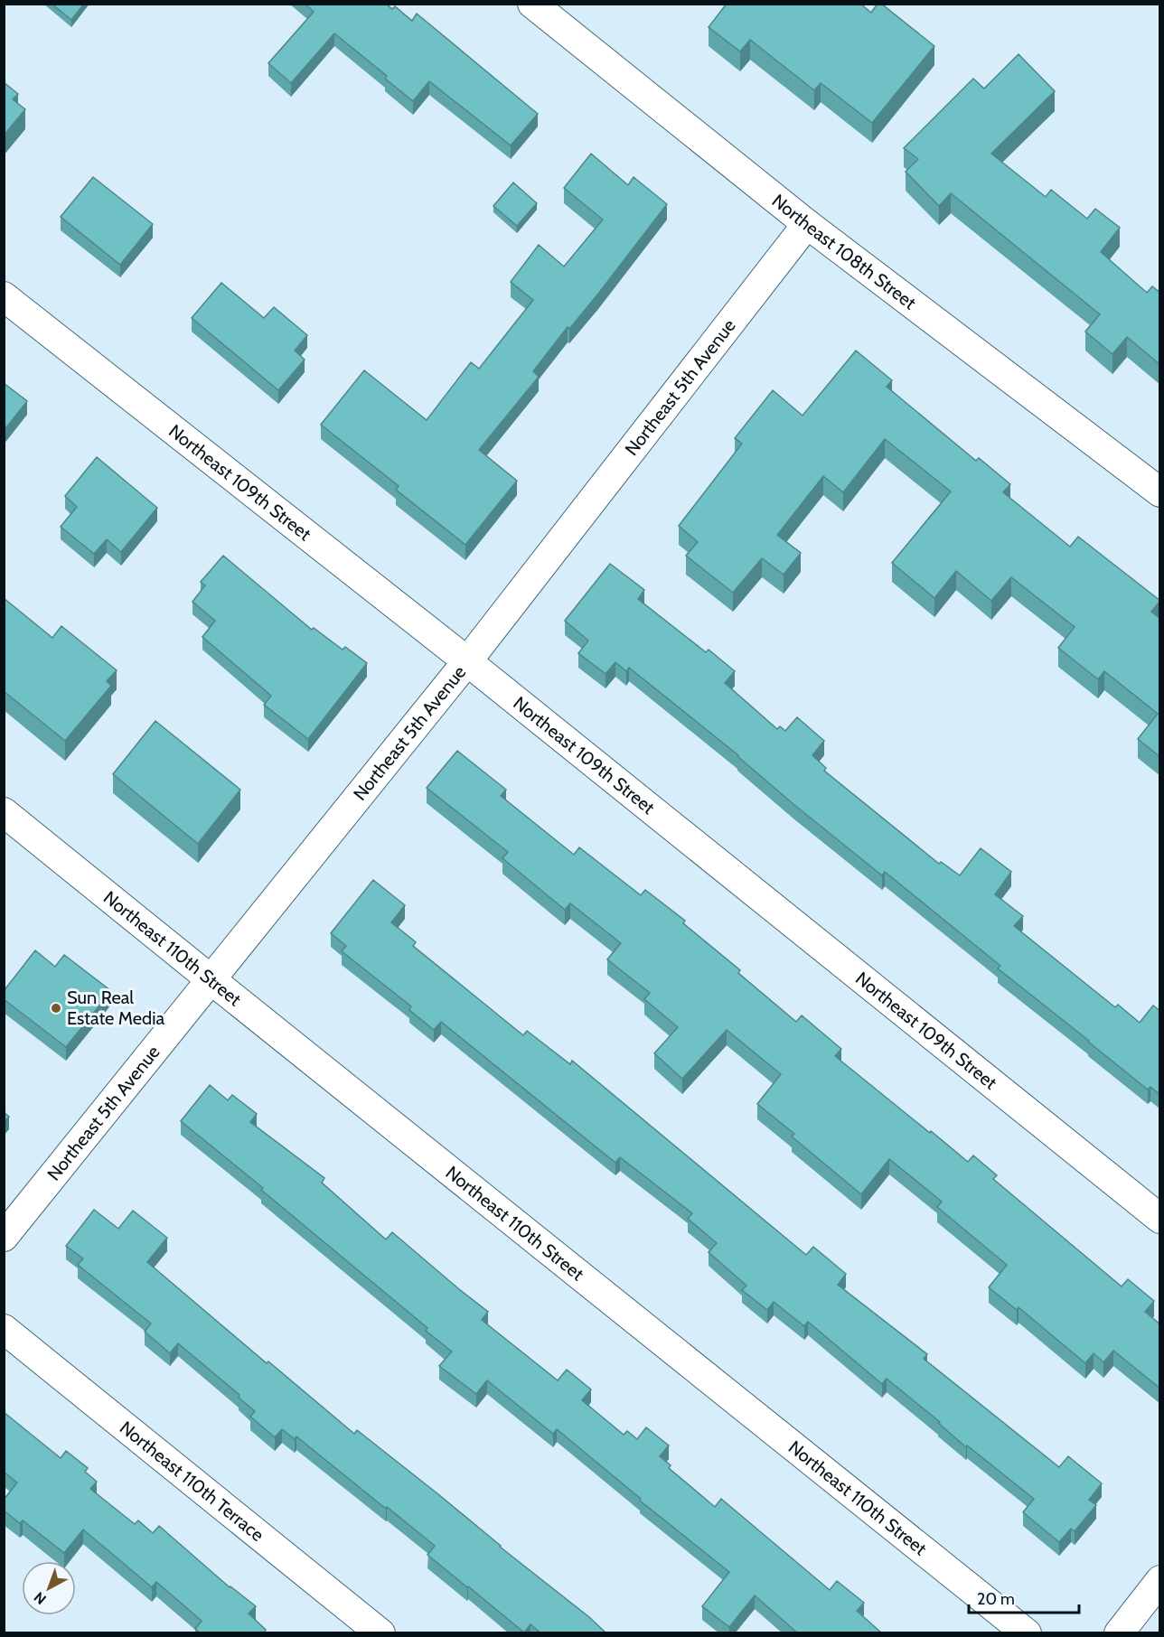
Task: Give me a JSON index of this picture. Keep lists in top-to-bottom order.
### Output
{
  "streets": {
    "street": [
      "Northeast 108th Street",
      "Northeast 5th Avenue",
      "Northeast 109th Street",
      "Northeast 110th Street",
      "Northeast 110th Terrace"
    ]
  },
  "crossings": [
    ["Northeast 108th Street", "Northeast 5th Avenue"],
    ["Northeast 5th Avenue", "Northeast 109th Street"],
    ["Northeast 5th Avenue", "Northeast 110th Street"]
  ],
  "places": ["Sun Real Estate Media"],
  "scale_bar": "20 m",
  "north": "bottom left"
}
